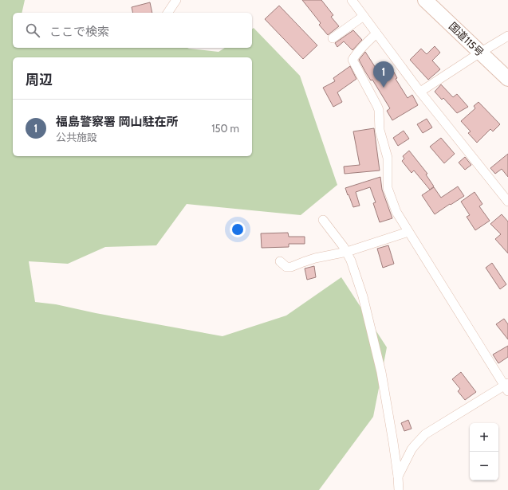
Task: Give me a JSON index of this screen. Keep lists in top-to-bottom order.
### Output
{
  "streets": {
    "highway": ["国道115号"]
  },
  "page": {
    "search": "ここで検索",
    "heading": "周辺",
    "pins": "1",
    "list": [
      {
        "mark": "1",
        "name": "福島警察署 岡山駐在所",
        "note": "公共施設",
        "value": "150 m"
      }
    ],
    "map_buttons": ["+", "−"]
  }
}
